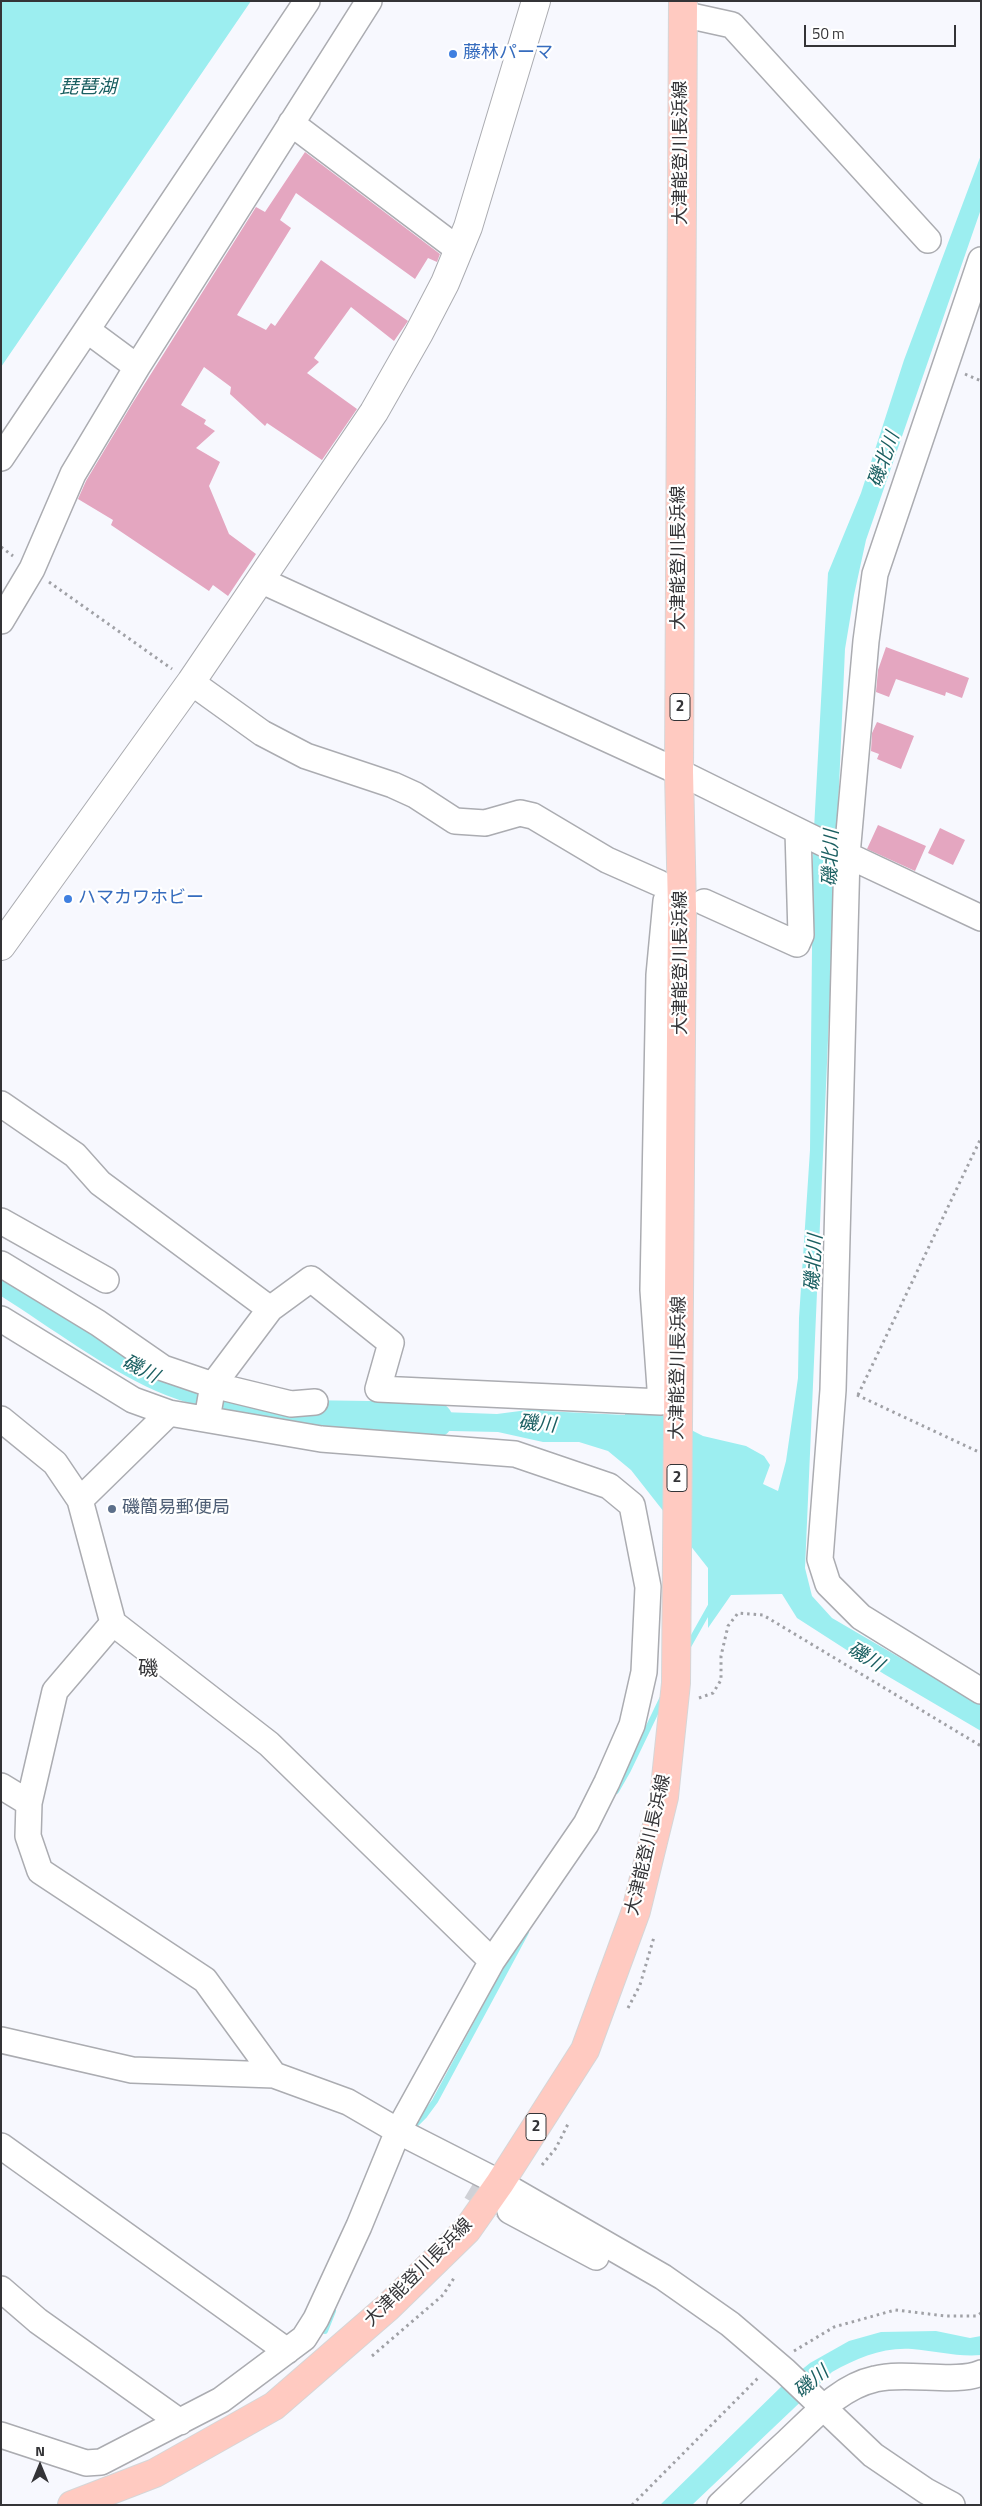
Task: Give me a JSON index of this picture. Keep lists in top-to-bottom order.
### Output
{
  "streets": {
    "main road": ["大津能登川長浜線", "2"]
  },
  "districts": ["磯"],
  "water": ["琵琶湖", "磯北川", "磯川"],
  "places": ["藤林パーマ", "ハマカワホビー", "磯簡易郵便局"],
  "scale_bar": "50 m",
  "north": "top"
}
